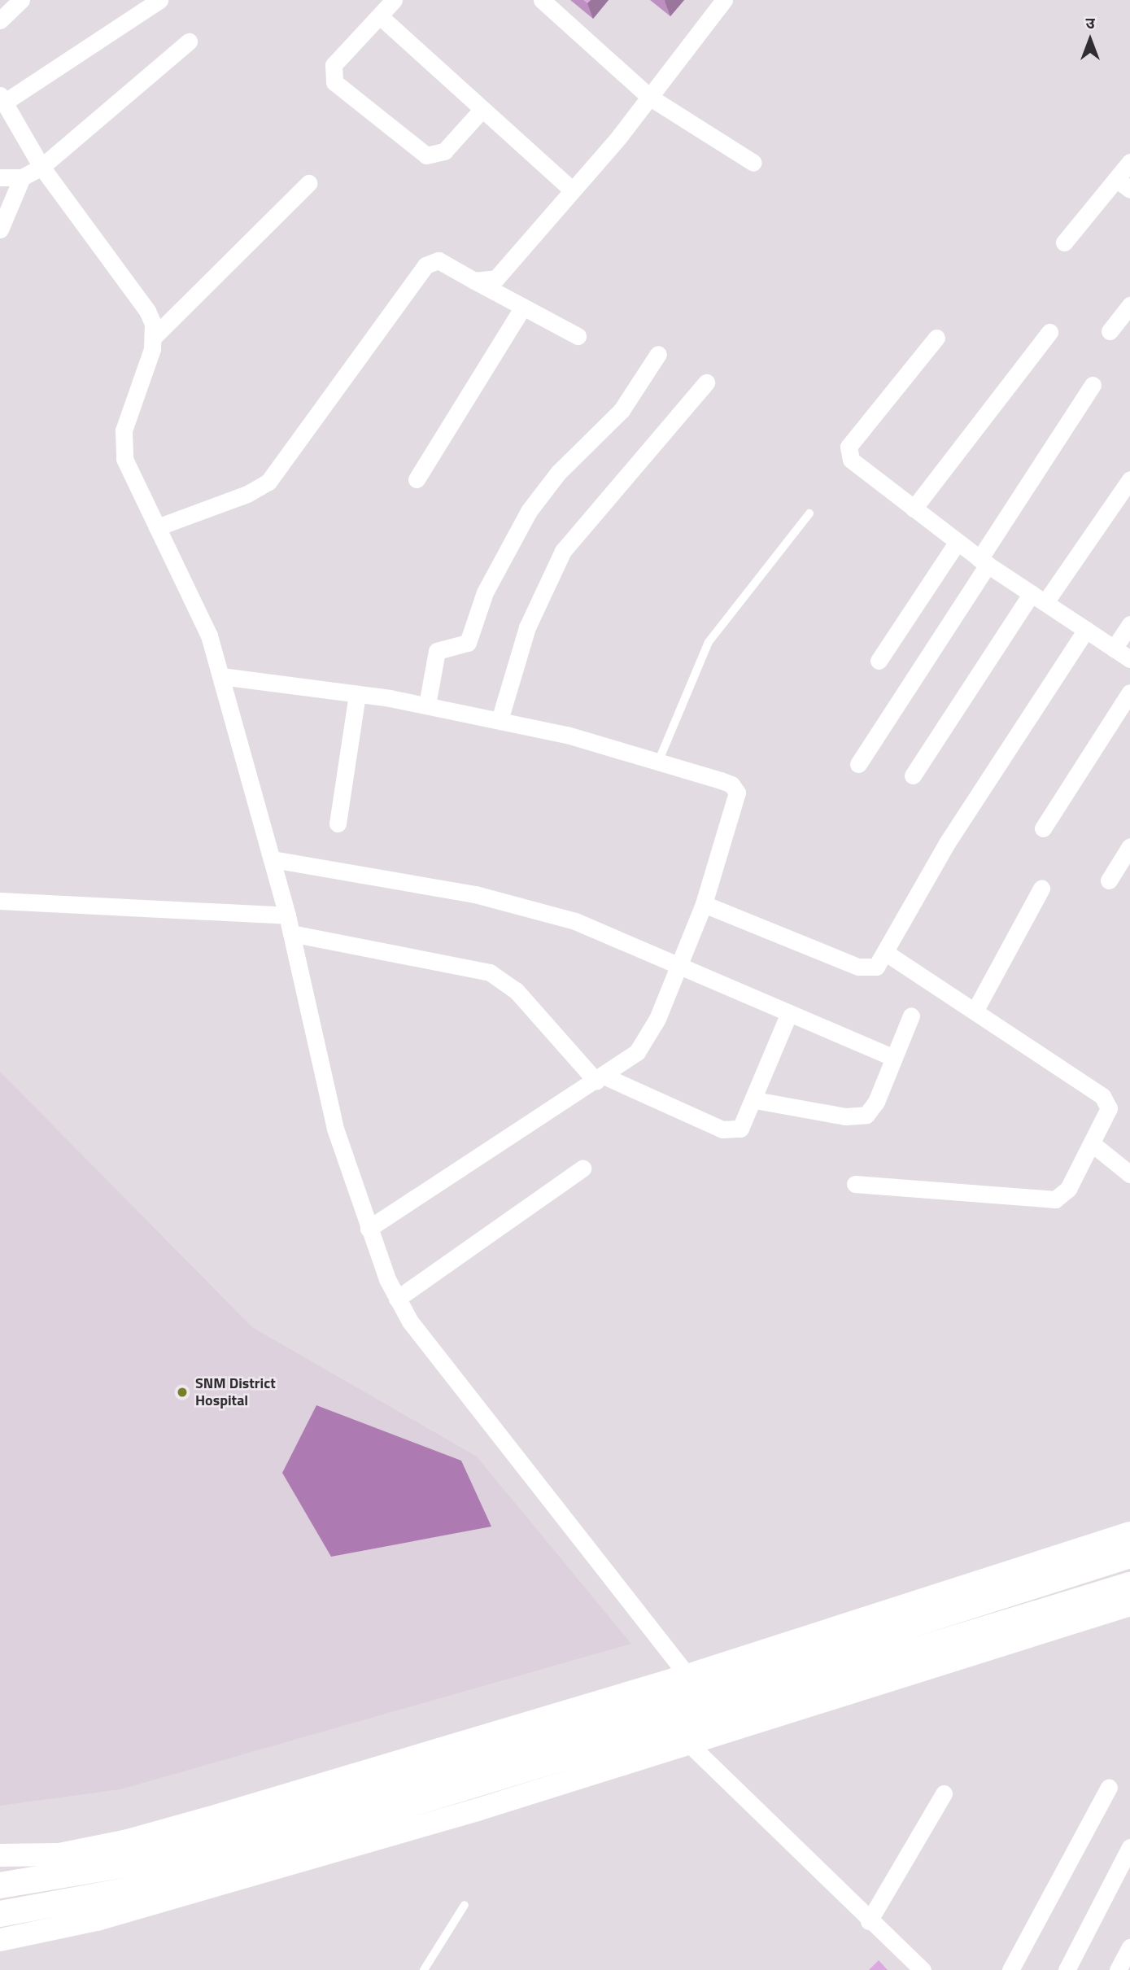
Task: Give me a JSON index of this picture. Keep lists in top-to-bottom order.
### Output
{
  "places": ["SNM District Hospital"],
  "north": "top"
}
